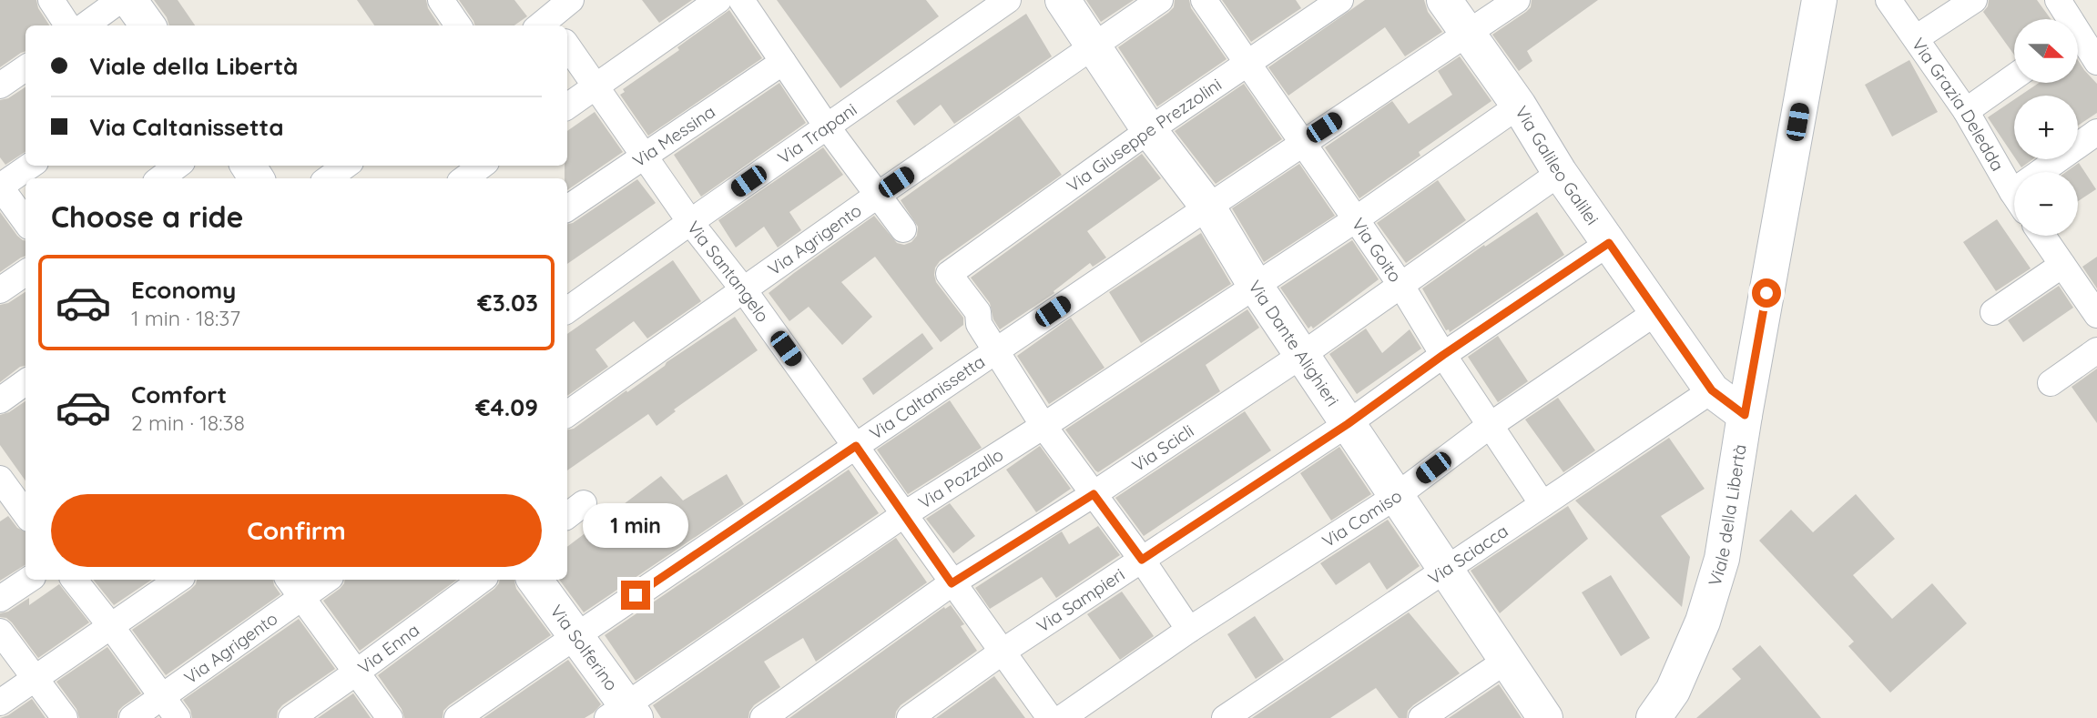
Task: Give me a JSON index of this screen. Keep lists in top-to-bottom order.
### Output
{
  "streets": {
    "street": [
      "Via Grazia Deledda",
      "Via Trapani",
      "Via Messina",
      "Via Giuseppe Prezzolini",
      "Via Galileo Galilei",
      "Via Agrigento",
      "Via Goito",
      "Via Santangelo",
      "Via Dante Alighieri",
      "Via Caltanissetta",
      "Via Scicli",
      "Via Pozzallo",
      "Viale della Libertà",
      "Via Comiso",
      "Via Sciacca",
      "Via Sampieri",
      "Via Solferino",
      "Via Enna"
    ]
  },
  "crossings": [
    ["Via Trapani", "Via Santangelo"],
    ["Via Messina", "Via Santangelo"],
    ["Via Giuseppe Prezzolini", "Via Goito"],
    ["Via Giuseppe Prezzolini", "Via Dante Alighieri"],
    ["Via Giuseppe Prezzolini", "Via Caltanissetta"],
    ["Via Galileo Galilei", "Via Caltanissetta"],
    ["Via Galileo Galilei", "Via Scicli"],
    ["Via Galileo Galilei", "Via Pozzallo"],
    ["Via Galileo Galilei", "Viale della Libertà"],
    ["Via Galileo Galilei", "Via Comiso"],
    ["Via Galileo Galilei", "Via Sciacca"],
    ["Via Galileo Galilei", "Via Sampieri"],
    ["Via Agrigento", "Via Santangelo"],
    ["Via Agrigento", "Via Dante Alighieri"],
    ["Via Goito", "Via Caltanissetta"],
    ["Via Goito", "Via Scicli"],
    ["Via Goito", "Via Pozzallo"],
    ["Via Goito", "Via Comiso"],
    ["Via Goito", "Via Sciacca"],
    ["Via Goito", "Via Sampieri"],
    ["Via Santangelo", "Via Caltanissetta"],
    ["Via Santangelo", "Via Scicli"],
    ["Via Santangelo", "Via Pozzallo"],
    ["Via Santangelo", "Via Sampieri"],
    ["Via Dante Alighieri", "Via Caltanissetta"],
    ["Via Dante Alighieri", "Via Scicli"],
    ["Via Dante Alighieri", "Via Pozzallo"],
    ["Via Dante Alighieri", "Via Comiso"],
    ["Via Dante Alighieri", "Via Sciacca"],
    ["Via Dante Alighieri", "Via Sampieri"],
    ["Via Caltanissetta", "Via Solferino"],
    ["Via Pozzallo", "Via Solferino"]
  ],
  "north": "right",
  "page": {
    "map_buttons": ["+", "−"],
    "banner": ["Viale della Libertà", "Via Caltanissetta"],
    "heading": "Choose a ride",
    "list": [
      {
        "name": "Economy",
        "note": "1 min · 18:37",
        "value": "€3.03"
      },
      {
        "name": "Comfort",
        "note": "2 min · 18:38",
        "value": "€4.09"
      }
    ],
    "buttons": "Confirm",
    "bubble": "1 min"
  }
}
